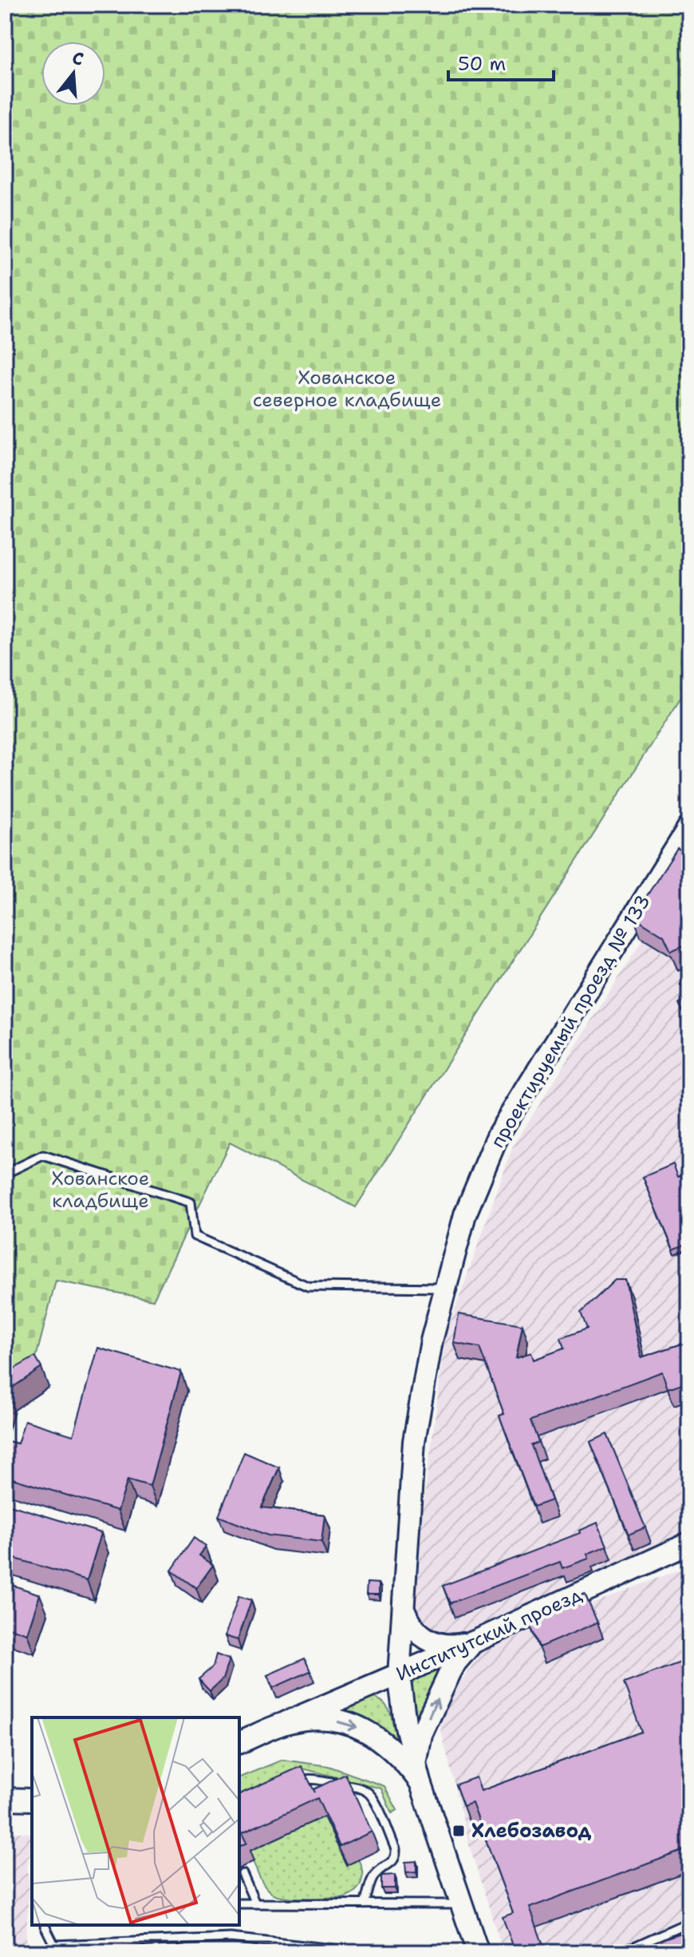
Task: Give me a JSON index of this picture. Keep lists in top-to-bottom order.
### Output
{
  "streets": {
    "street": ["проектируемый проезд № 133", "Институтский проезд"]
  },
  "crossings": [
    ["проектируемый проезд № 133", "Институтский проезд"]
  ],
  "parks": ["Хованское северное кладбище", "Хованское кладбище"],
  "places": {
    "transit": ["Хлебозавод"]
  },
  "scale_bar": "50 m",
  "north": "top"
}
